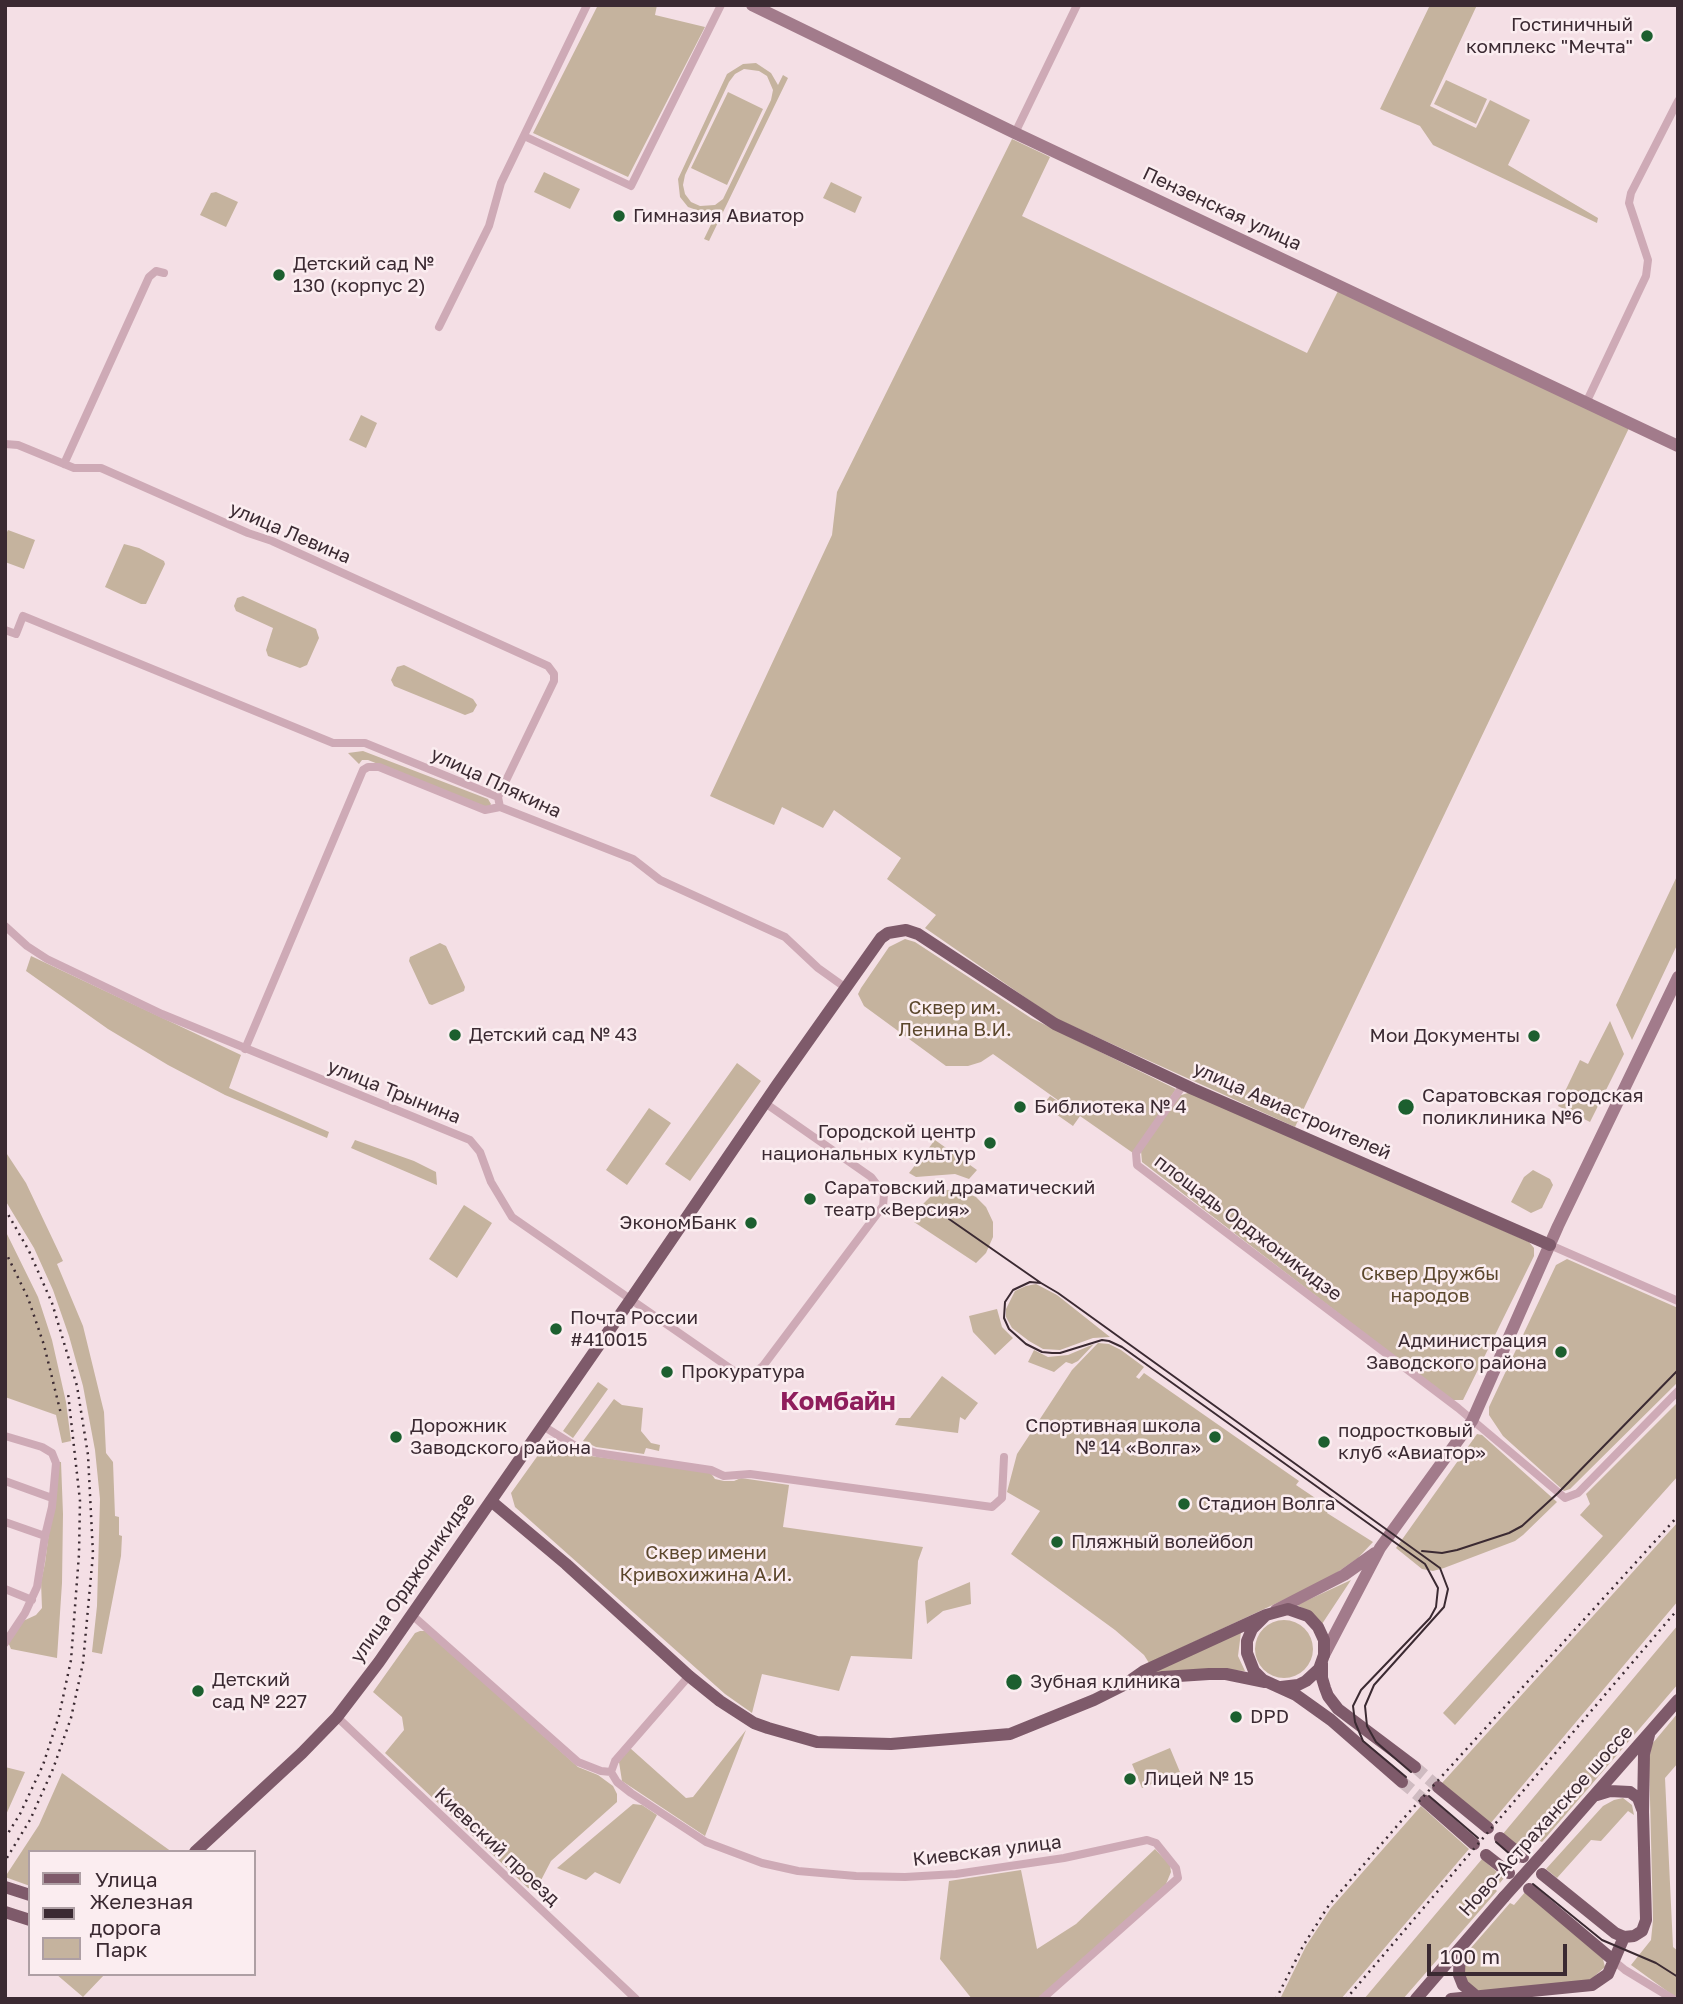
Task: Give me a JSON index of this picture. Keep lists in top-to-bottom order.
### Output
{
  "streets": {
    "main road": ["улица Авиастроителей", "улица Орджоникидзе", "Ново-Астраханское шоссе"],
    "street": [
      "Пензенская улица",
      "улица Левина",
      "улица Плякина",
      "улица Трынина",
      "площадь Орджоникидзе",
      "Киевский проезд",
      "Киевская улица"
    ]
  },
  "crossings": [
    ["улица Левина", "улица Плякина"],
    ["улица Плякина", "улица Орджоникидзе"],
    ["улица Трынина", "улица Орджоникидзе"],
    ["улица Авиастроителей", "площадь Орджоникидзе"],
    ["улица Авиастроителей", "улица Орджоникидзе"],
    ["улица Орджоникидзе", "Киевский проезд"],
    ["улица Орджоникидзе", "Киевская улица"]
  ],
  "districts": ["Комбайн"],
  "parks": ["Сквер им. Ленина В.И.", "Сквер Дружбы народов", "Сквер имени Кривохижина А.И."],
  "places": [
    "Гостиничный комплекс \"Мечта\"",
    "Гимназия Авиатор",
    "Детский сад № 130 (корпус 2)",
    "Детский сад № 43",
    "Мои Документы",
    "Библиотека № 4",
    "Саратовская городская поликлиника №6",
    "Городской центр национальных культур",
    "Саратовский драматический театр «Версия»",
    "ЭкономБанк",
    "Почта России #410015",
    "Администрация Заводского района",
    "Прокуратура",
    "Дорожник Заводского района",
    "Спортивная школа № 14 «Волга»",
    "подростковый клуб «Авиатор»",
    "Стадион Волга",
    "Пляжный волейбол",
    "Зубная клиника",
    "Детский сад № 227",
    "DPD",
    "Лицей № 15"
  ],
  "legend": ["Улица", "Железная дорога", "Парк"],
  "scale_bar": "100 m"
}
